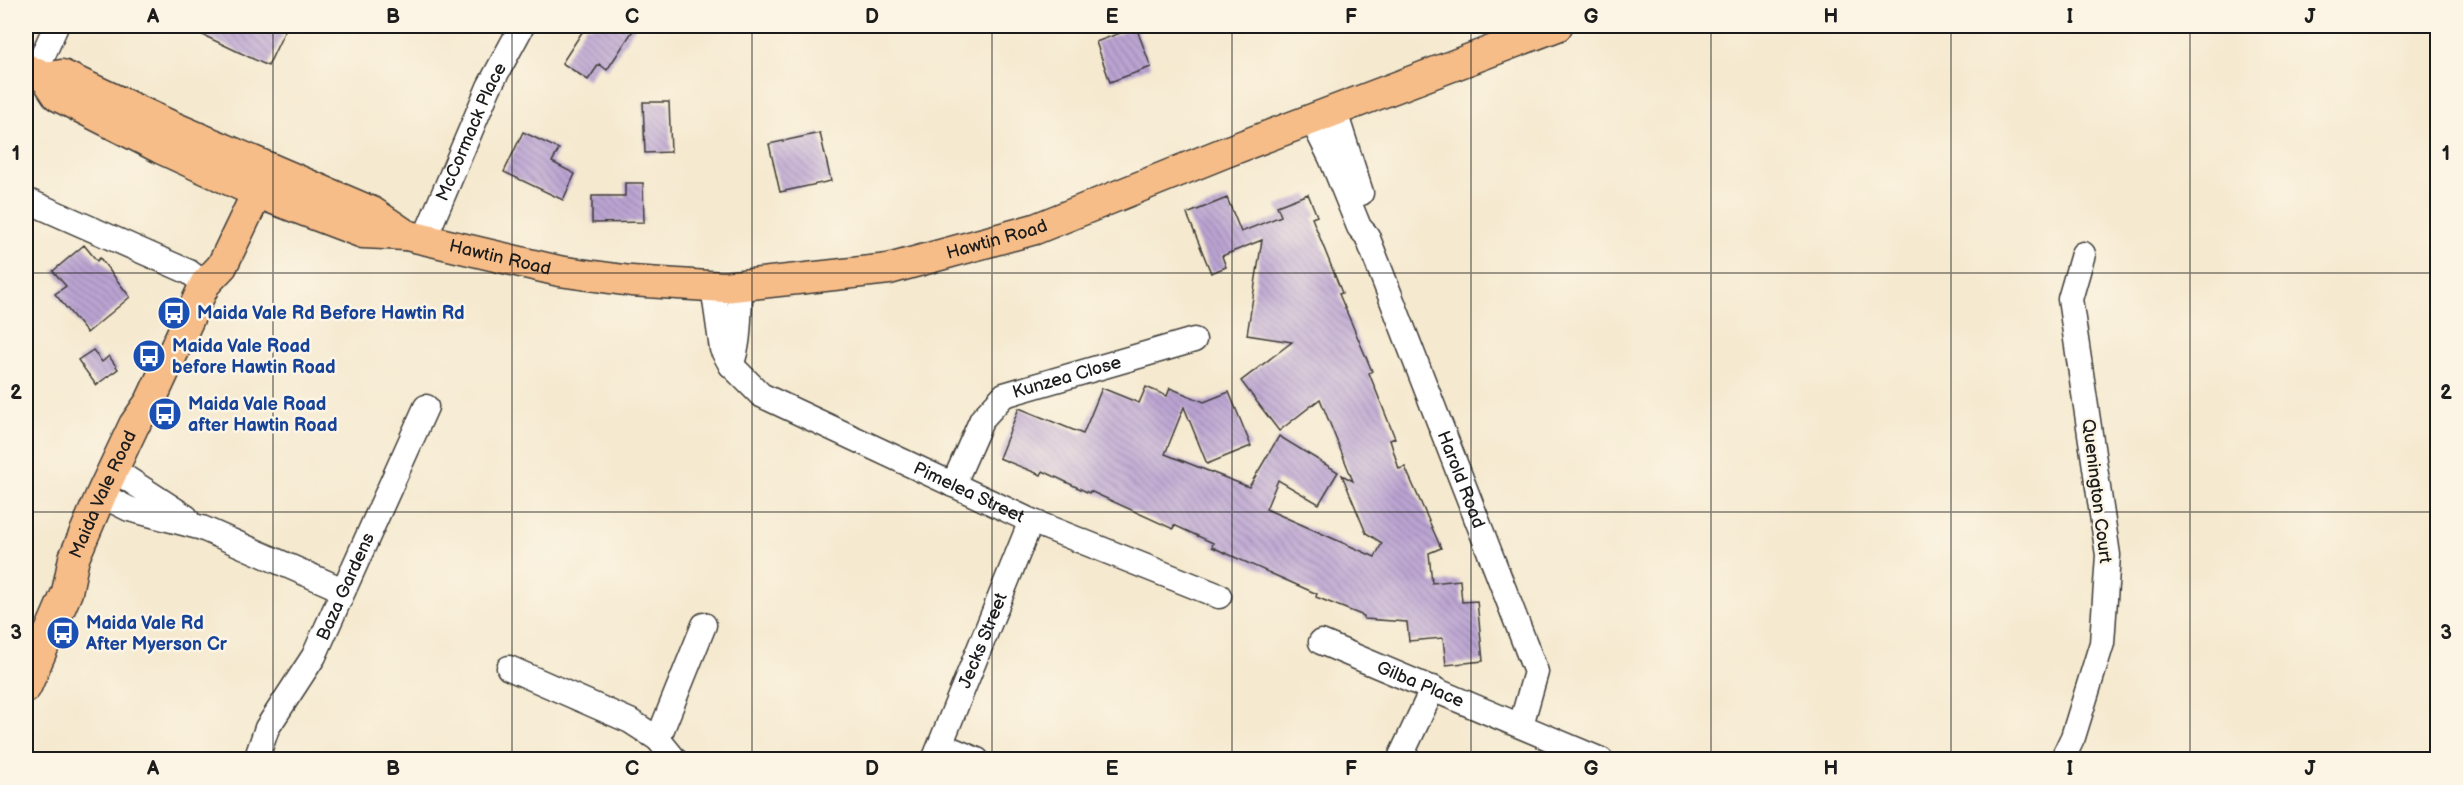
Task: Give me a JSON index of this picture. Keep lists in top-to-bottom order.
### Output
{
  "streets": {
    "main road": ["Hawtin Road", "Maida Vale Road"],
    "street": [
      "McCormack Place",
      "Kunzea Close",
      "Harold Road",
      "Quenington Court",
      "Pimelea Street",
      "Baza Gardens",
      "Jecks Street",
      "Gilba Place"
    ]
  },
  "crossings": [
    ["McCormack Place", "Hawtin Road"],
    ["Hawtin Road", "Harold Road"],
    ["Hawtin Road", "Pimelea Street"],
    ["Hawtin Road", "Maida Vale Road"],
    ["Kunzea Close", "Pimelea Street"],
    ["Harold Road", "Gilba Place"],
    ["Pimelea Street", "Jecks Street"]
  ],
  "places": {
    "bus stop": [
      "Maida Vale Rd Before Hawtin Rd",
      "Maida Vale Road before Hawtin Road",
      "Maida Vale Road after Hawtin Road",
      "Maida Vale Rd After Myerson Cr"
    ]
  },
  "grid": {
    "columns": [
      "A",
      "B",
      "C",
      "D",
      "E",
      "F",
      "G",
      "H",
      "I",
      "J"
    ],
    "rows": ["1", "2", "3"]
  }
}
